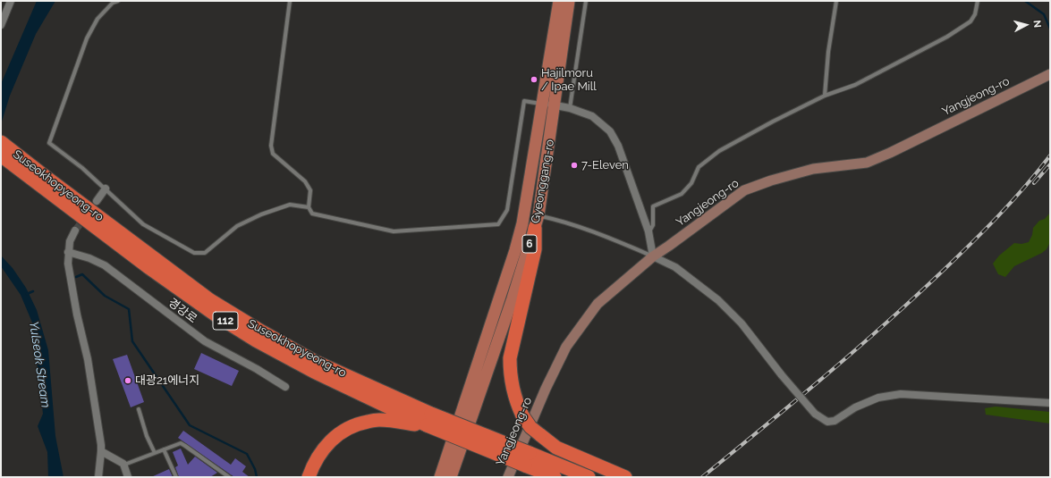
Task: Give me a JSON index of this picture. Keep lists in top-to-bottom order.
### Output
{
  "streets": {
    "highway": ["Suseokhopyeong-ro", "112"],
    "main road": ["Yangjeong-ro", "Gyeonggang-ro", "6"],
    "street": ["경강로"]
  },
  "water": ["Yulseok Stream"],
  "places": ["Hajilmoru / Ipae Mill", "7-Eleven", "대광21에너지"],
  "north": "right"
}
